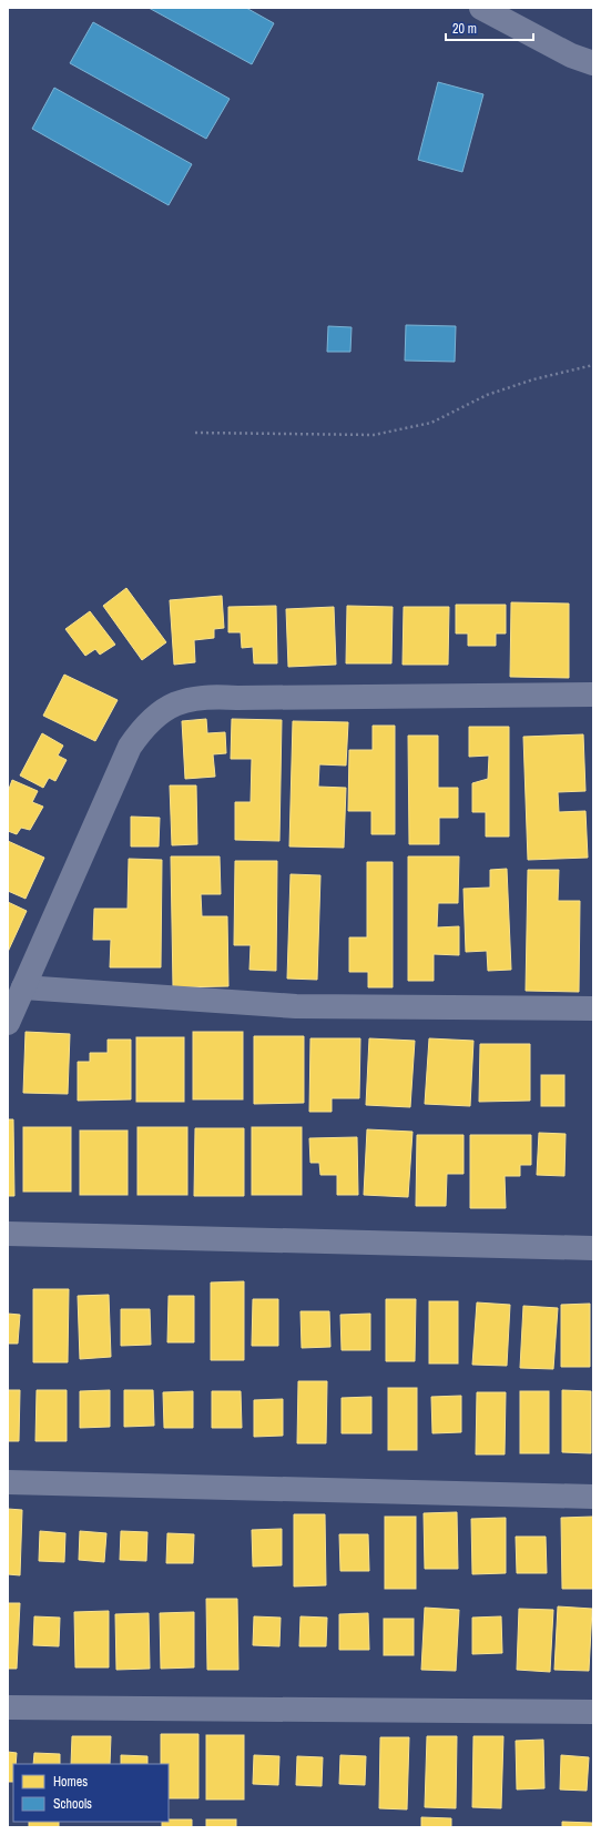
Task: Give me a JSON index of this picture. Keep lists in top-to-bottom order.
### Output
{
  "legend": ["Homes", "Schools"],
  "scale_bar": "20 m"
}
